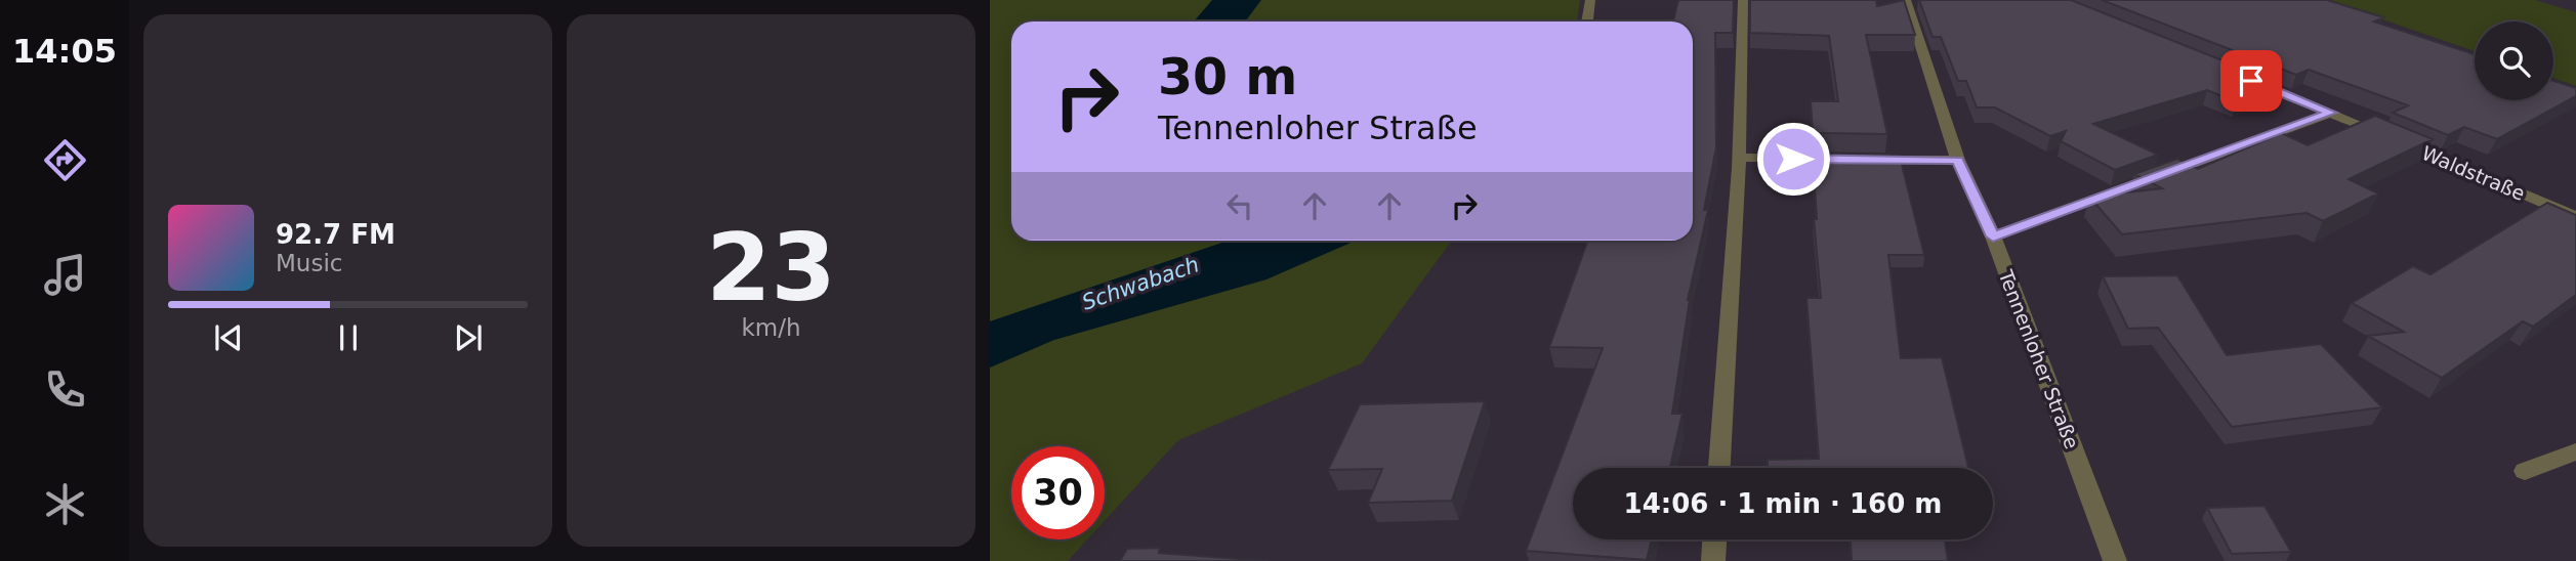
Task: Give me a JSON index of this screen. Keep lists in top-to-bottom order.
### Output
{
  "streets": {
    "street": ["Waldstraße", "Tennenloher Straße"]
  },
  "water": ["Schwabach"],
  "page": {
    "tabs": "14:05",
    "tile": ["23", "km/h"],
    "turn": ["30 m", "Tennenloher Straße"],
    "song": ["92.7 FM", "Music"],
    "limit": "30",
    "trip": "14:06 · 1 min · 160 m"
  }
}
